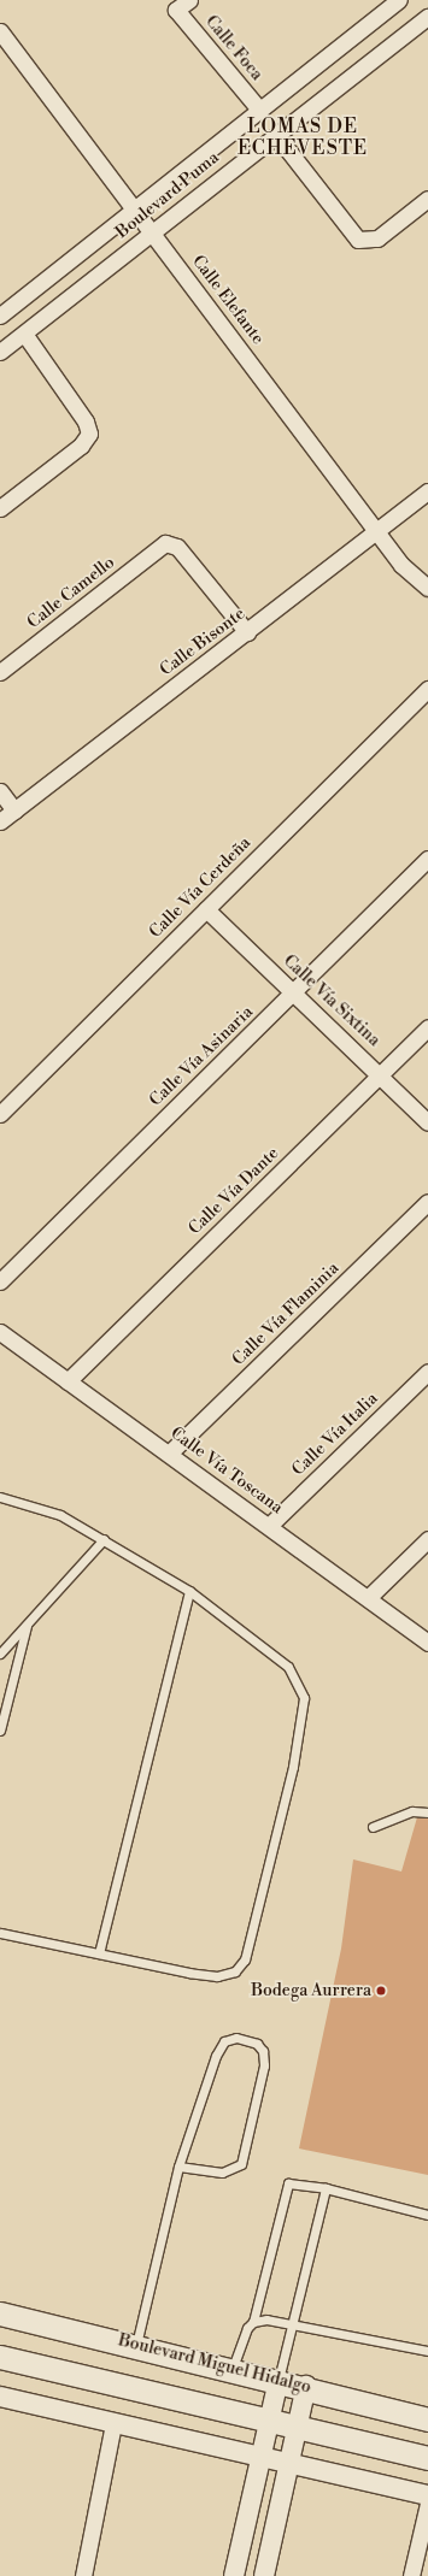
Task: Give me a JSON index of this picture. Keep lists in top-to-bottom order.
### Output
{
  "streets": {
    "main road": ["Boulevard Miguel Hidalgo"],
    "street": [
      "Calle Foca",
      "Boulevard Puma",
      "Calle Elefante",
      "Calle Camello",
      "Calle Bisonte",
      "Calle Vía Cerdeña",
      "Calle Vía Sixtina",
      "Calle Vía Asinaria",
      "Calle Vía Dante",
      "Calle Vía Flaminia",
      "Calle Vía Italia",
      "Calle Vía Toscana"
    ]
  },
  "crossings": [
    ["Calle Foca", "Boulevard Puma"],
    ["Boulevard Puma", "Calle Elefante"],
    ["Calle Elefante", "Calle Bisonte"],
    ["Calle Camello", "Calle Bisonte"],
    ["Calle Vía Cerdeña", "Calle Vía Sixtina"],
    ["Calle Vía Sixtina", "Calle Vía Asinaria"],
    ["Calle Vía Sixtina", "Calle Vía Dante"],
    ["Calle Vía Dante", "Calle Vía Toscana"],
    ["Calle Vía Flaminia", "Calle Vía Toscana"],
    ["Calle Vía Italia", "Calle Vía Toscana"]
  ],
  "districts": ["LOMAS DE ECHEVESTE"],
  "places": ["Bodega Aurrera"]
}
